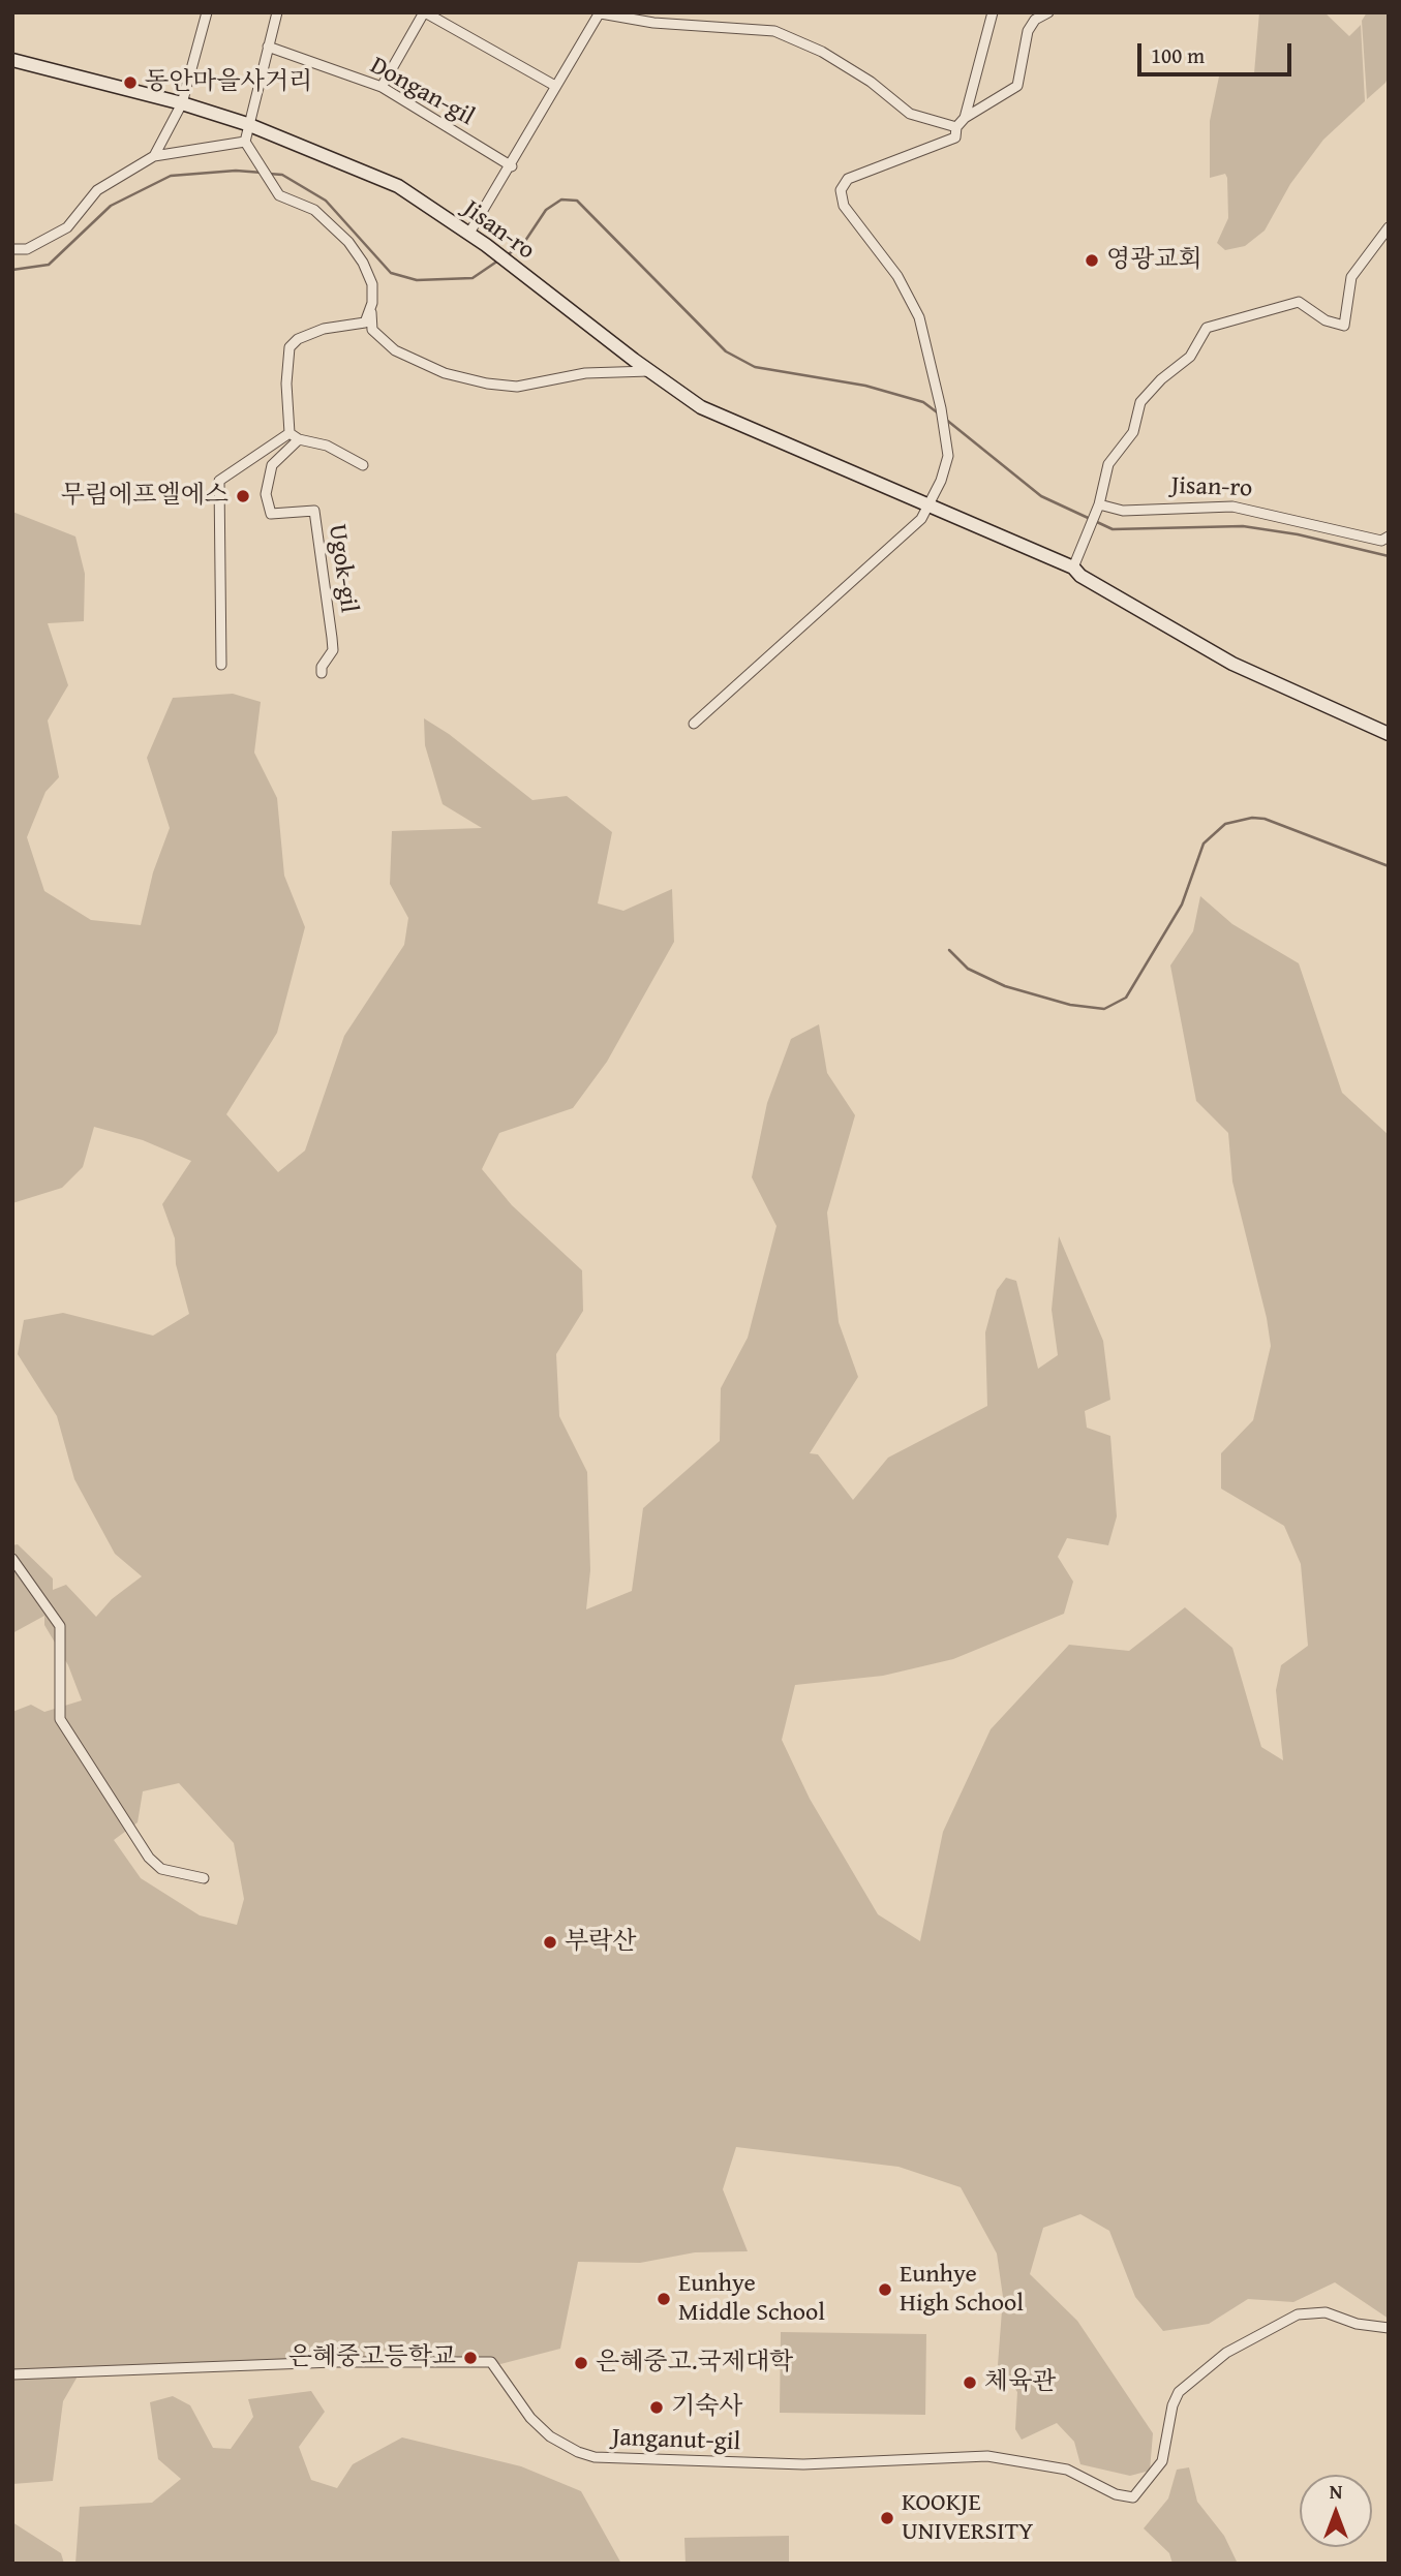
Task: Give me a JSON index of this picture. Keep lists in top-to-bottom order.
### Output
{
  "streets": {
    "main road": ["Jisan-ro"],
    "street": ["Dongan-gil", "Ugok-gil", "Janganut-gil"]
  },
  "places": [
    "동안마을사거리",
    "영광교회",
    "무림에프엘에스",
    "부락산",
    "Eunhye High School",
    "Eunhye Middle School",
    "은혜중고등학교",
    "은혜중고.국제대학",
    "체육관",
    "기숙사",
    "KOOKJE UNIVERSITY"
  ],
  "scale_bar": "100 m",
  "north": "top"
}
